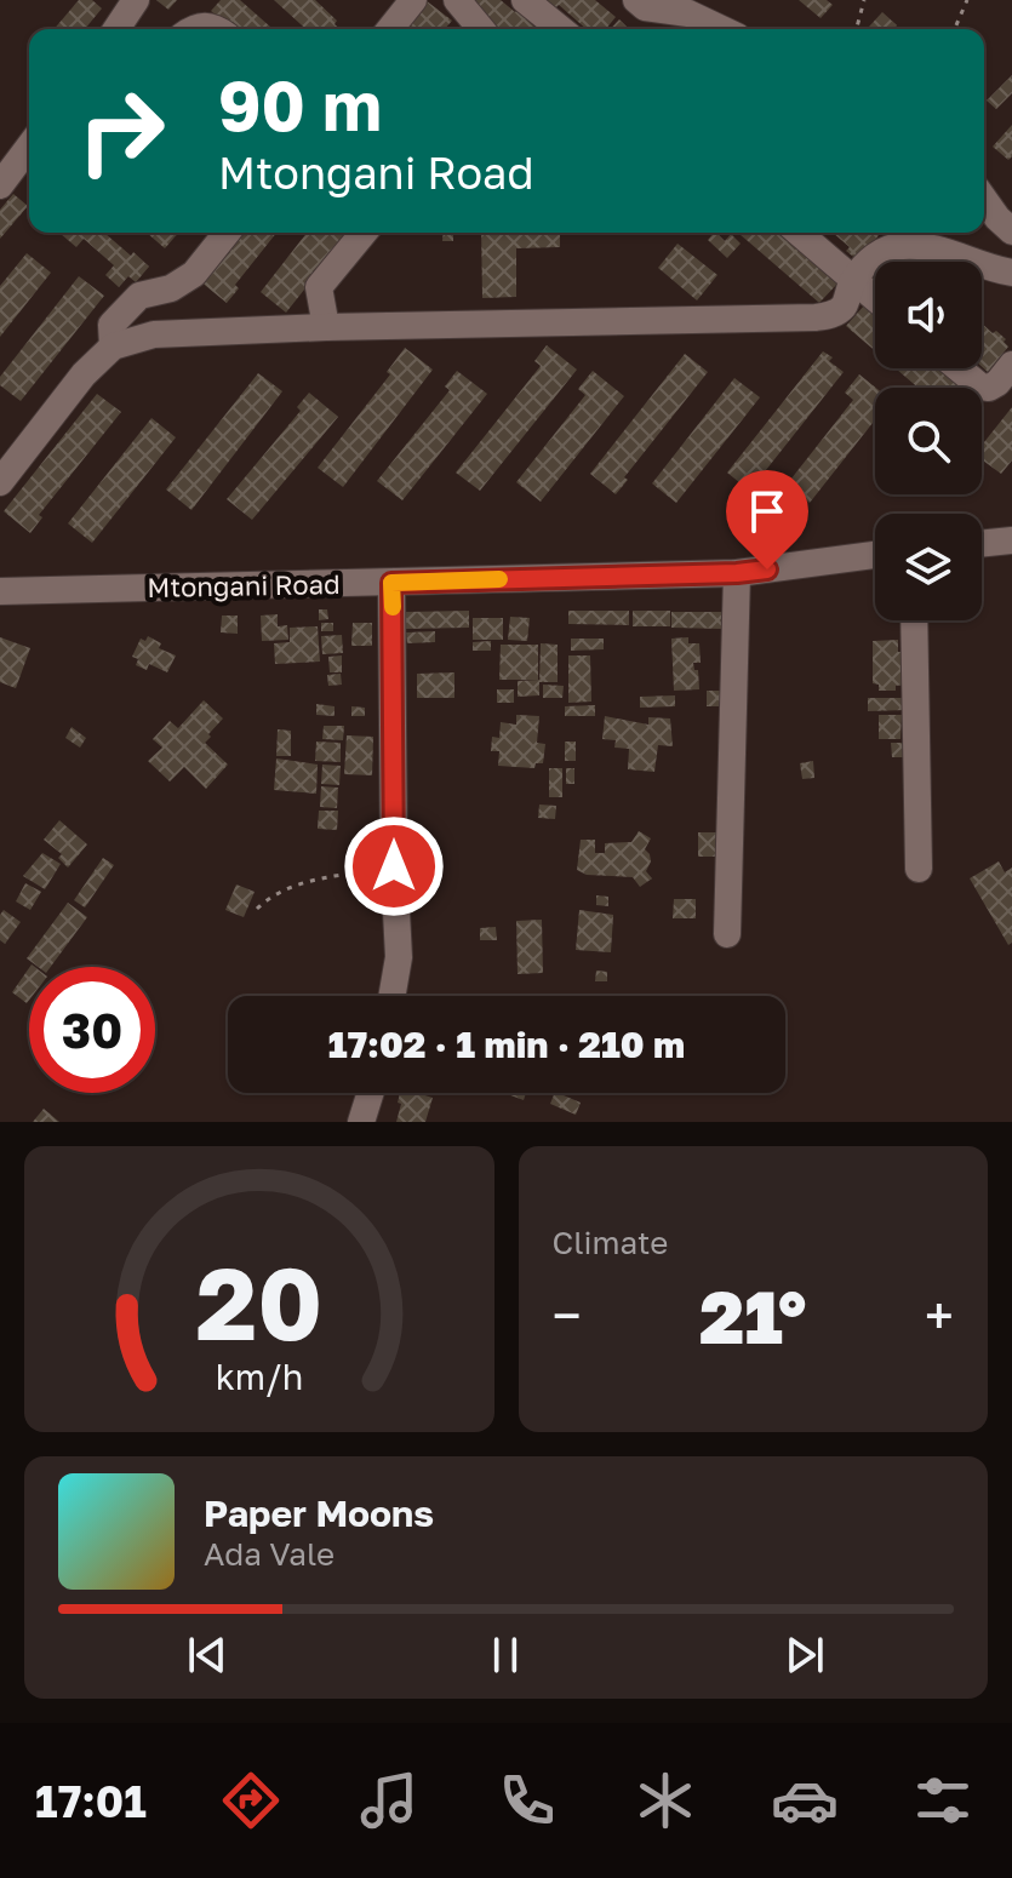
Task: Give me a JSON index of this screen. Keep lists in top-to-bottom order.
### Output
{
  "streets": {
    "street": ["Mtongani Road"]
  },
  "page": {
    "turn": ["90 m", "Mtongani Road"],
    "limit": "30",
    "trip": "17:02 · 1 min · 210 m",
    "tile": "Climate",
    "heat": ["−", "21°", "+"],
    "song": ["Paper Moons", "Ada Vale"],
    "tabs": "17:01",
    "gauge": ["20", "km/h"]
  }
}
